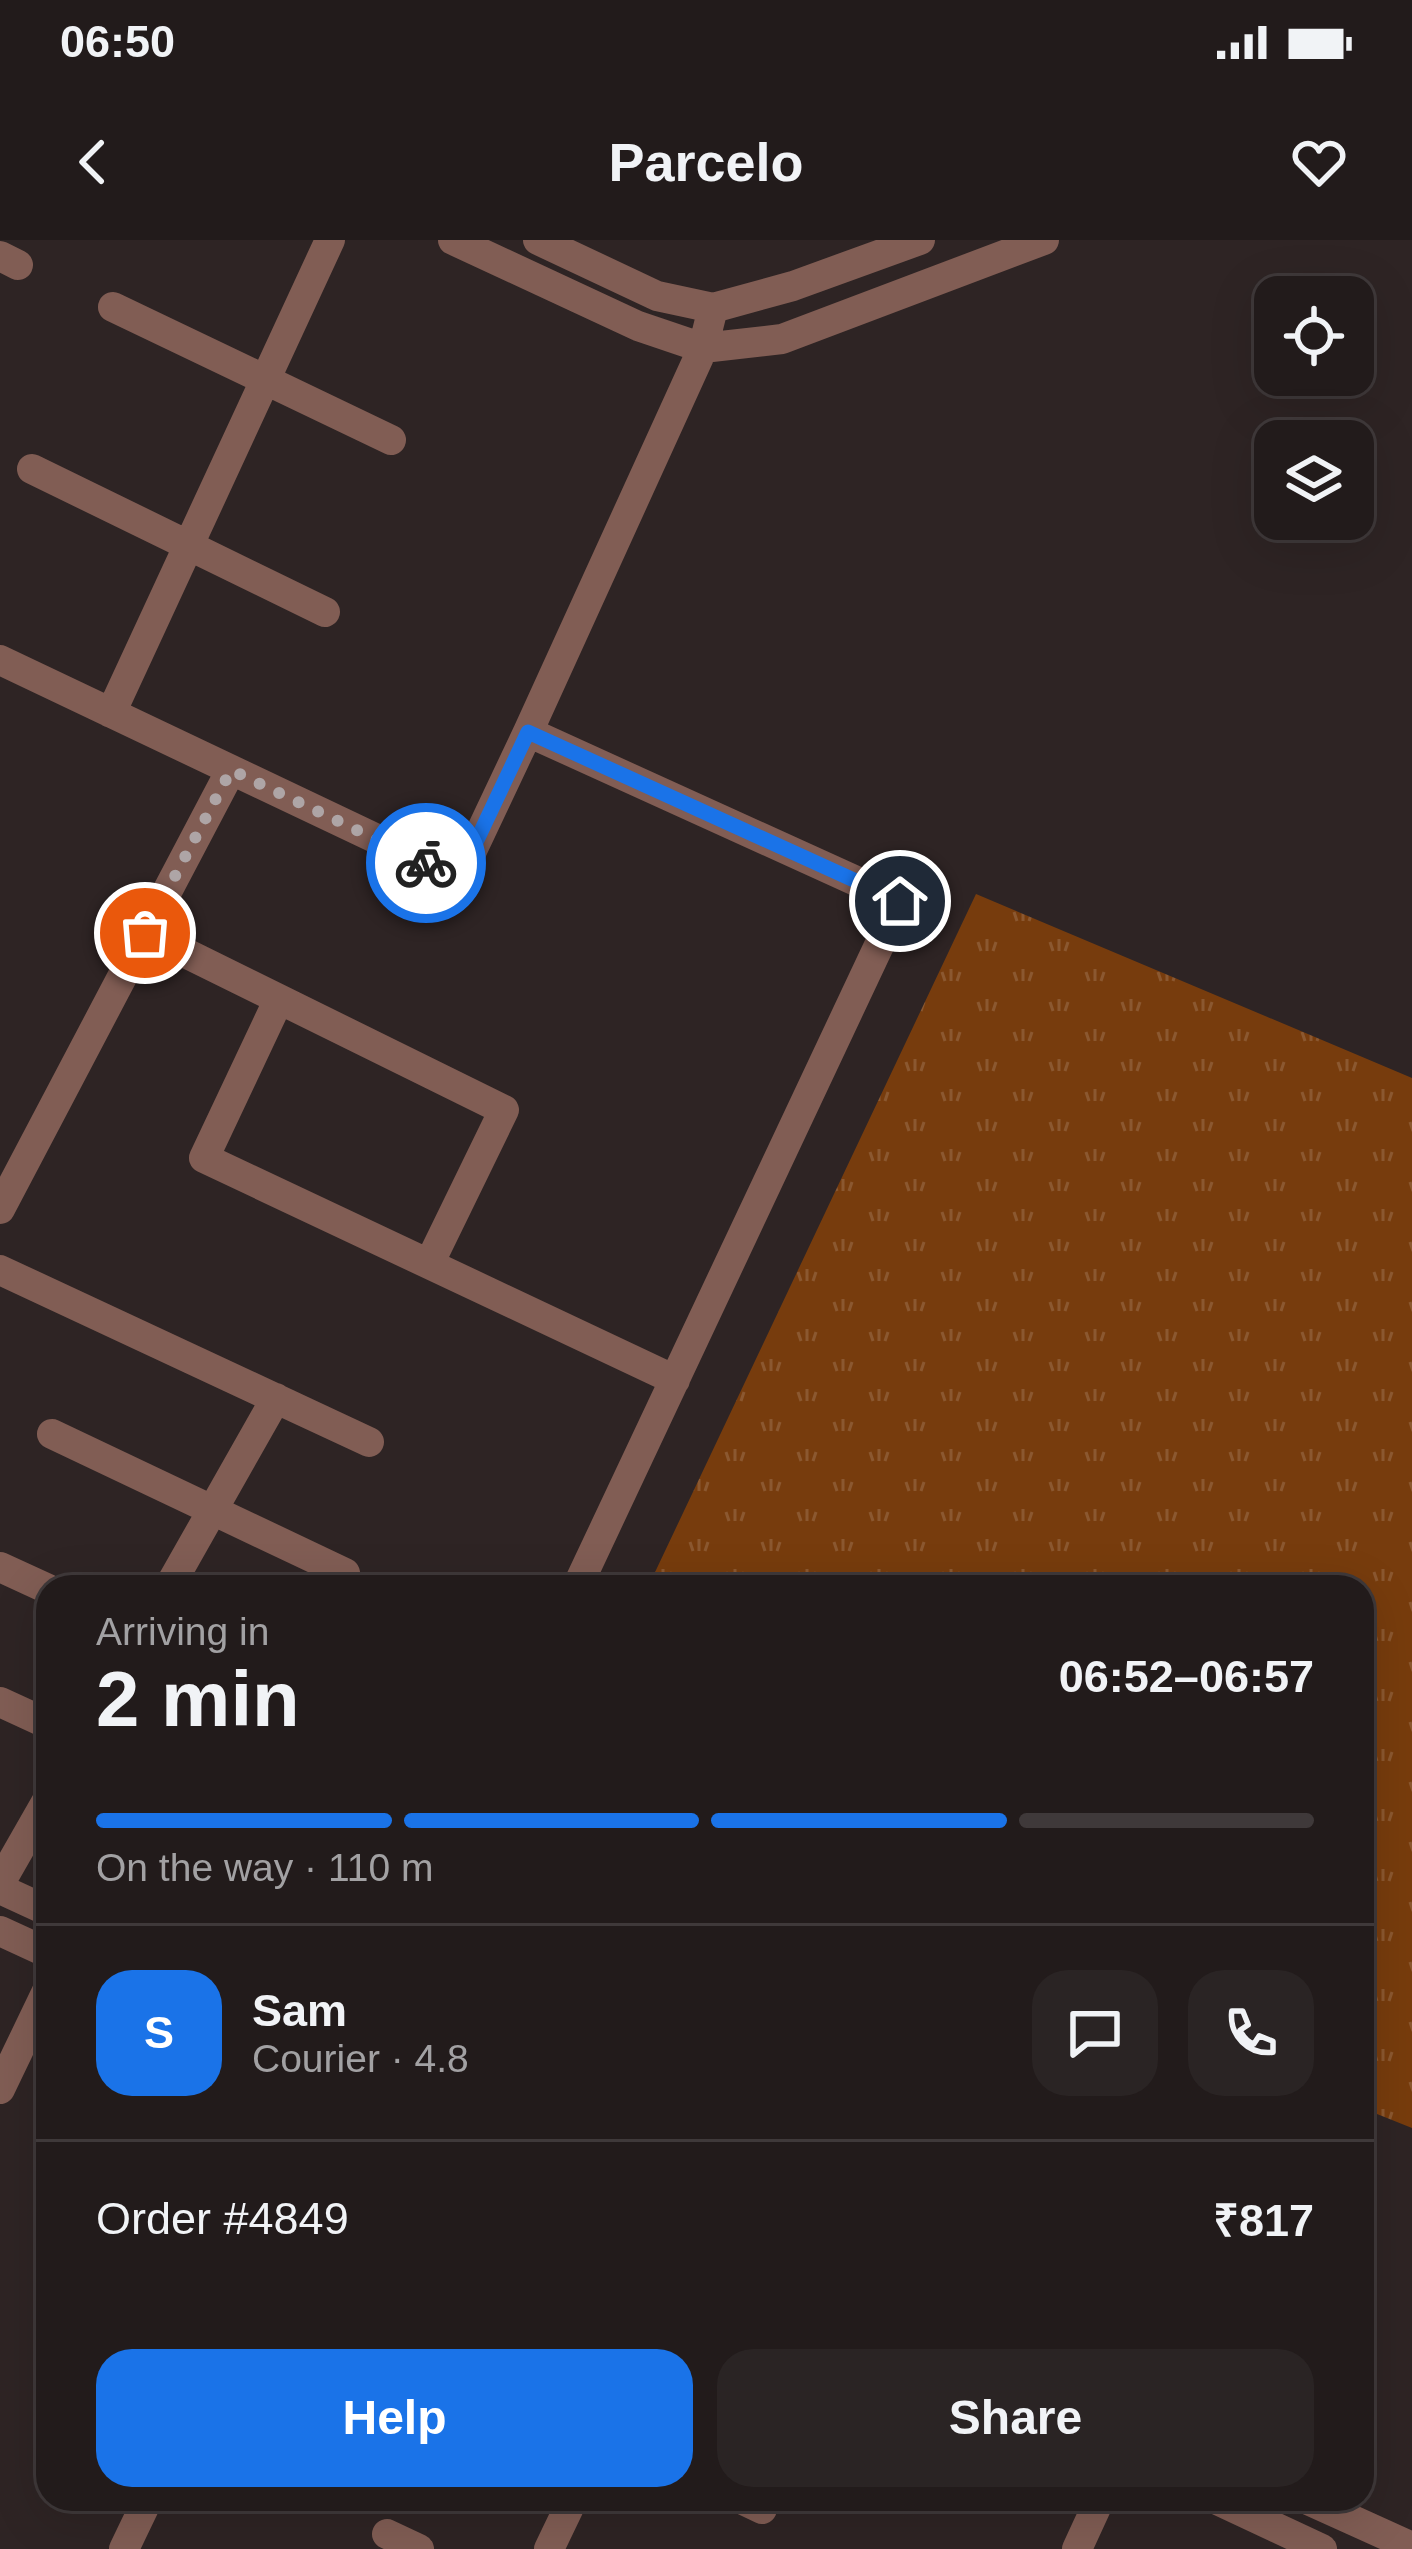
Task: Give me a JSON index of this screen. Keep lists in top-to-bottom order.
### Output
{
  "page": {
    "status": "06:50",
    "header": "Parcelo",
    "heading": ["2 min", "Arriving in", "06:52–06:57"],
    "panel": [
      "Sam",
      "Courier · 4.8",
      "Order #4849",
      "₹817"
    ],
    "bar": "On the way · 110 m",
    "round": "S",
    "buttons": ["Help", "Share"]
  }
}
